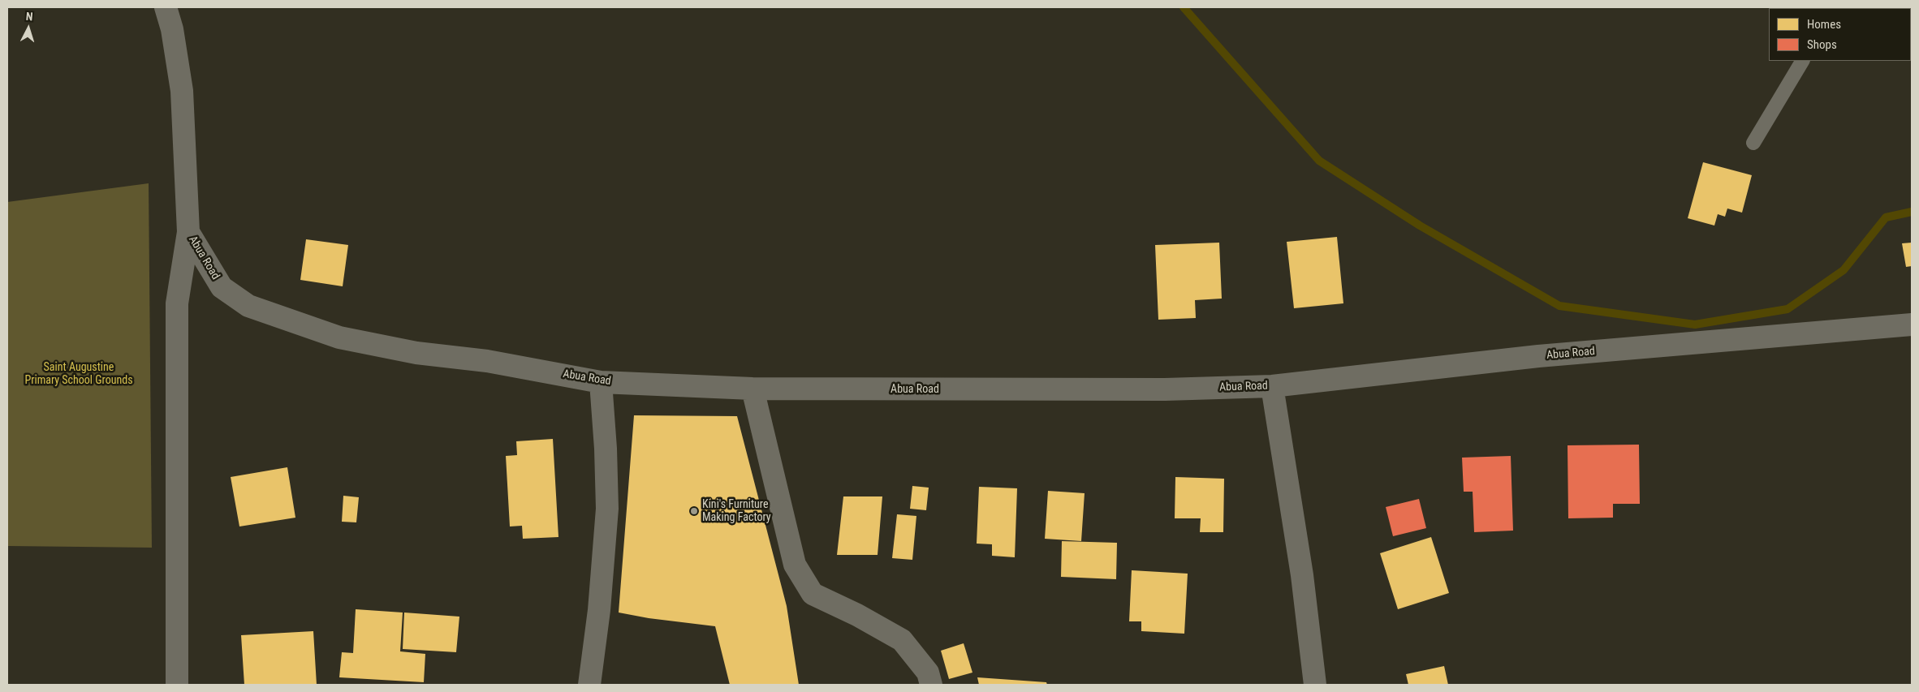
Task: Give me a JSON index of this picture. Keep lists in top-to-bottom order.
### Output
{
  "streets": {
    "street": ["Abua Road"]
  },
  "parks": ["Saint Augustine Primary School Grounds"],
  "places": ["Kini's Furniture Making Factory"],
  "legend": ["Homes", "Shops"],
  "north": "top"
}
